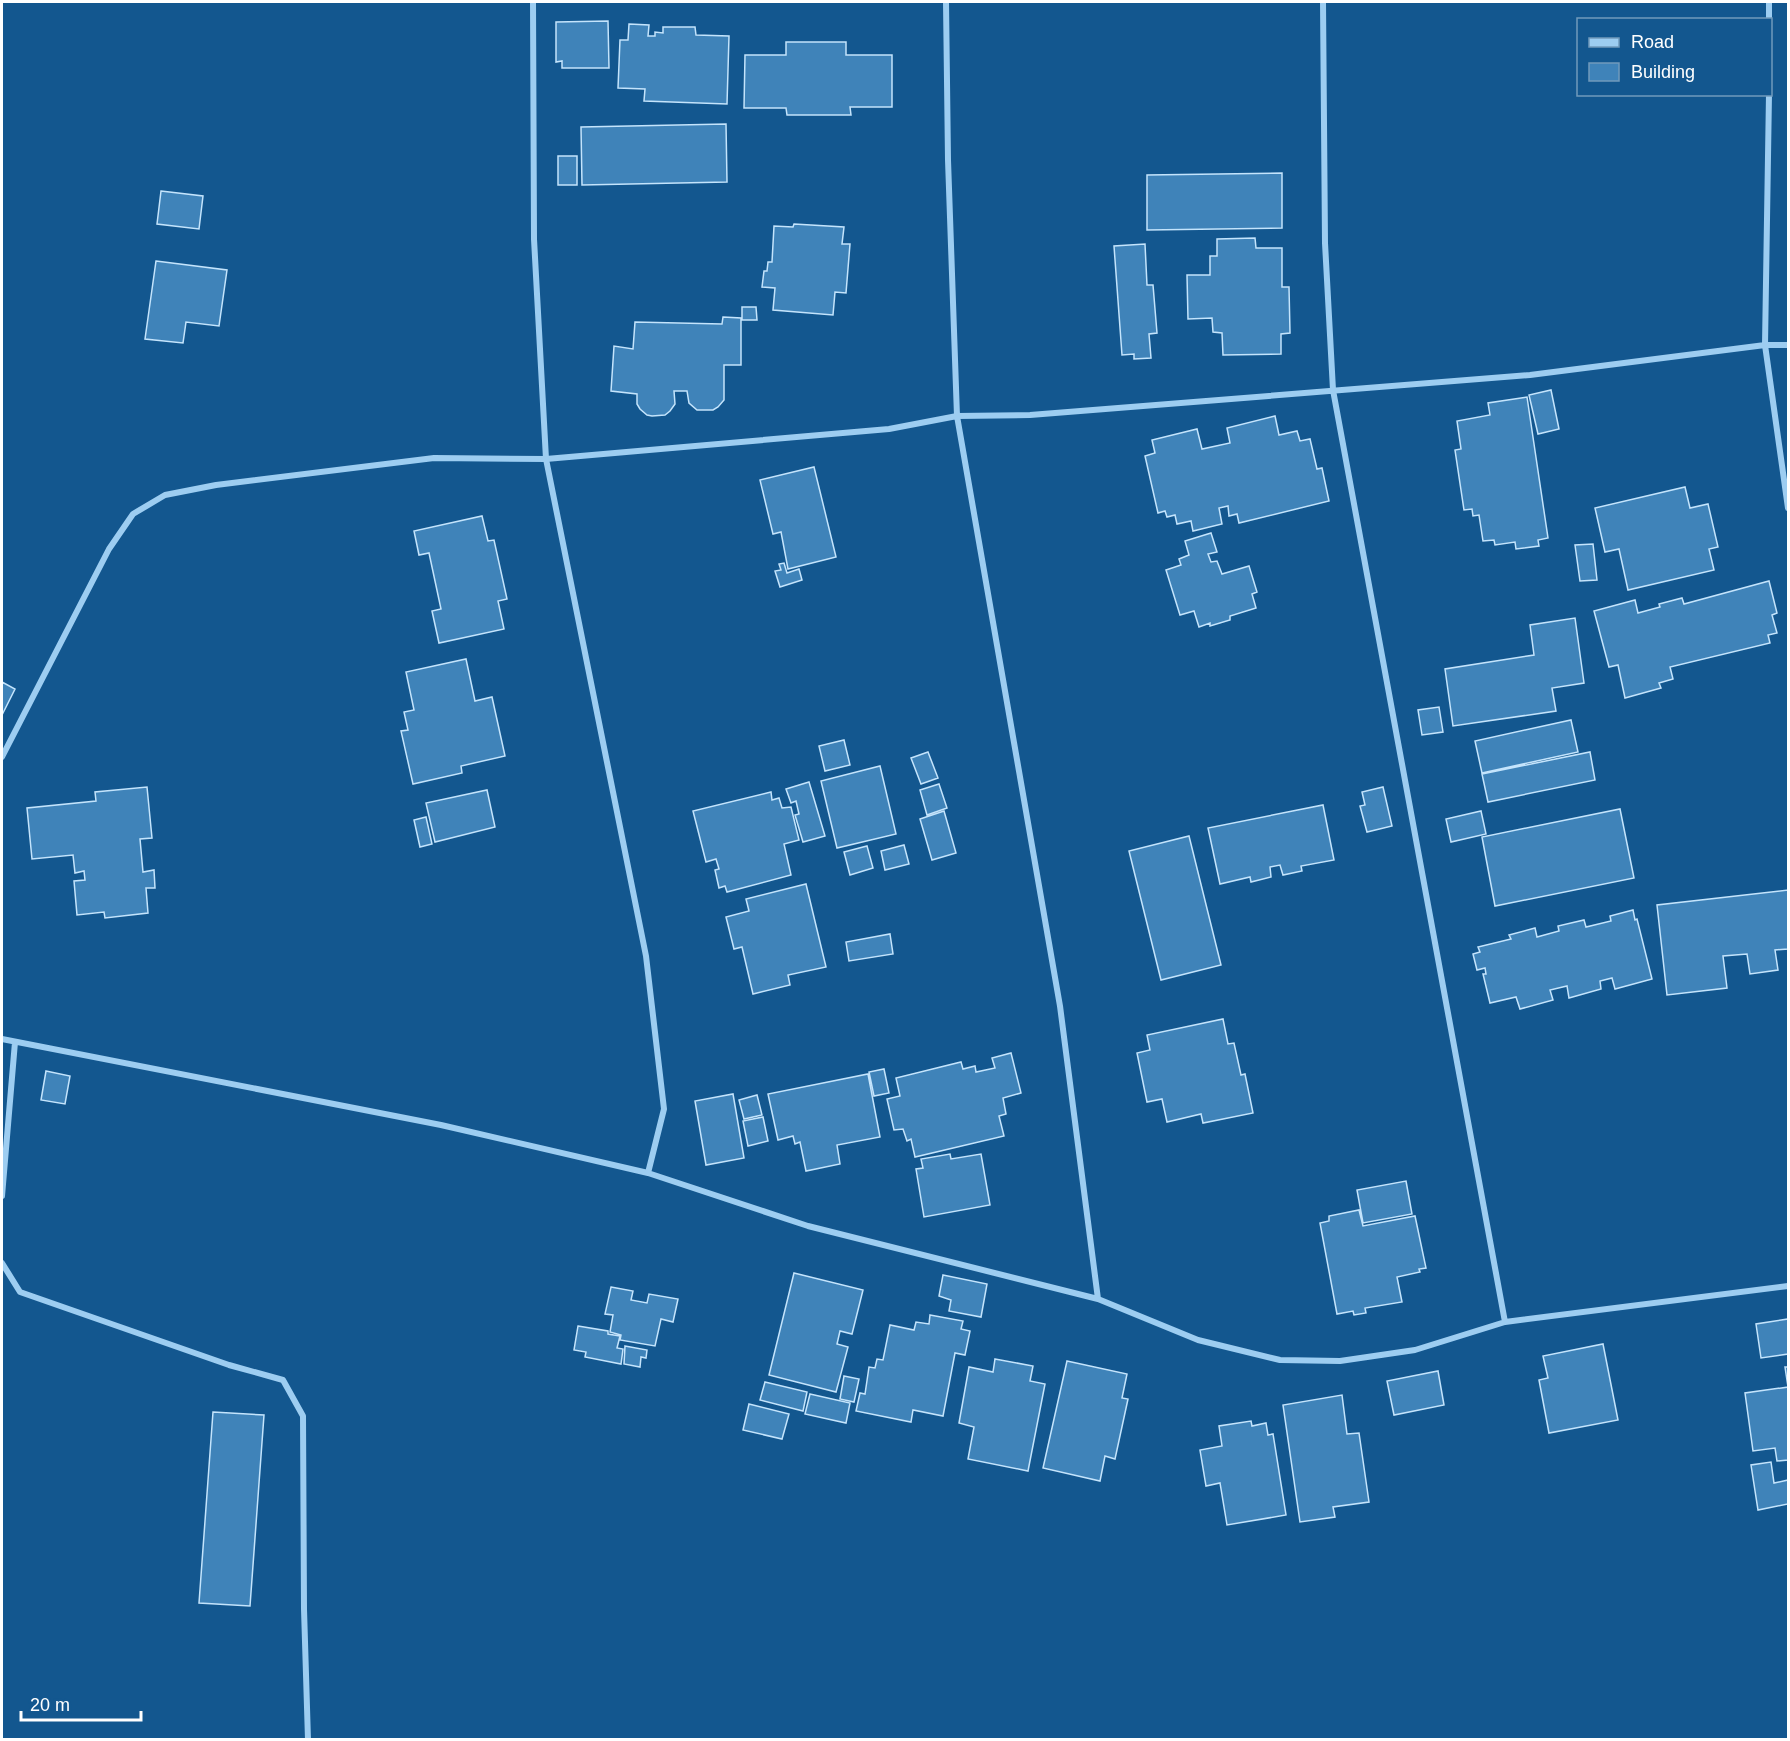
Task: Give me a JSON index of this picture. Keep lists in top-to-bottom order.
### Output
{
  "legend": ["Road", "Building"],
  "scale_bar": "20 m"
}
